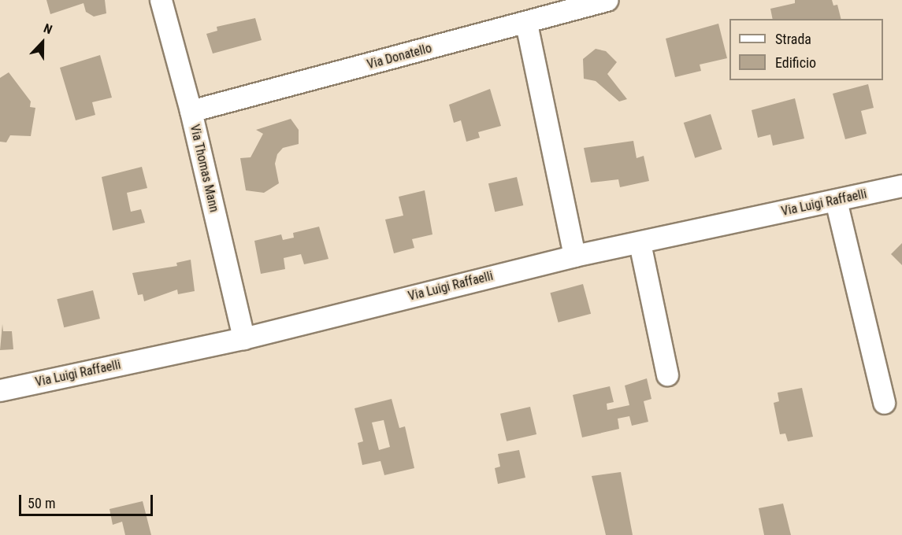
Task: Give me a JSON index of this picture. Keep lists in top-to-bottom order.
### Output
{
  "streets": {
    "street": ["Via Donatello", "Via Thomas Mann", "Via Luigi Raffaelli"]
  },
  "crossings": [
    ["Via Donatello", "Via Thomas Mann"],
    ["Via Thomas Mann", "Via Luigi Raffaelli"]
  ],
  "legend": ["Strada", "Edificio"],
  "scale_bar": "50 m",
  "north": "top"
}
